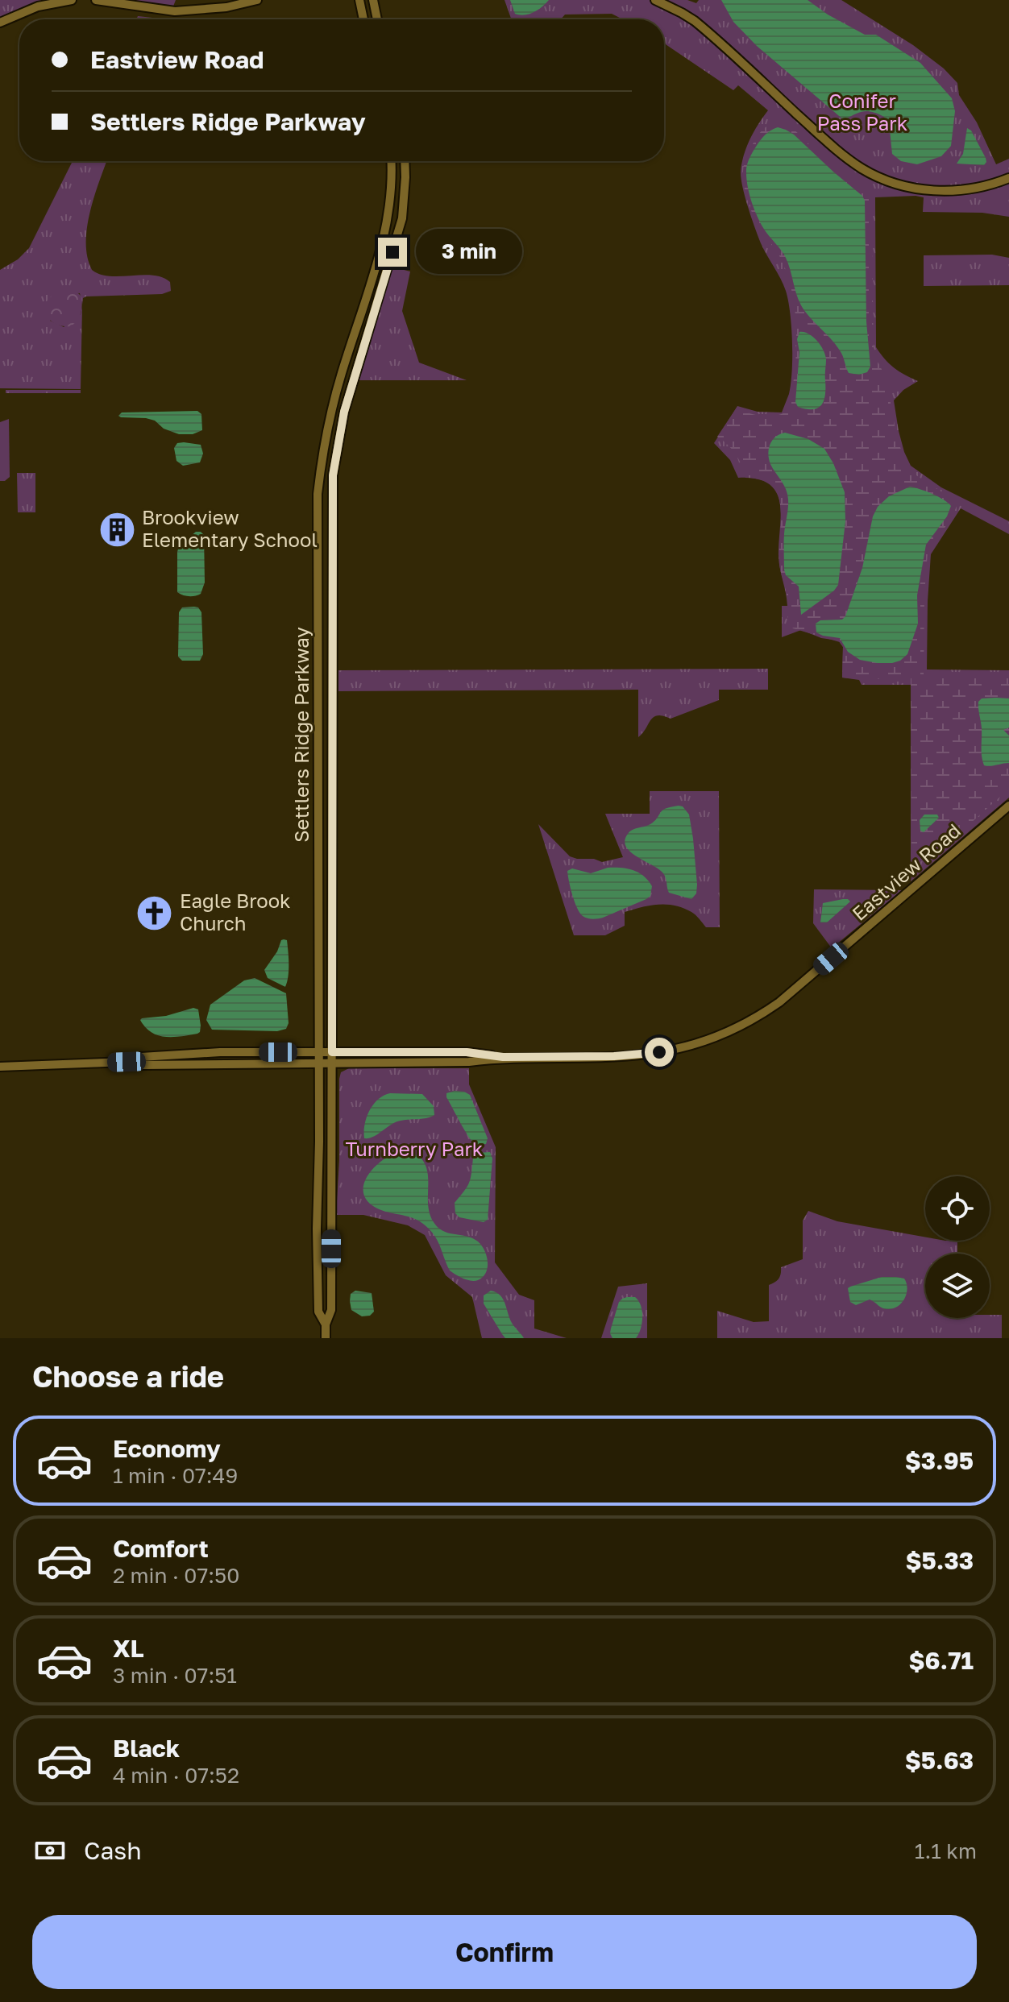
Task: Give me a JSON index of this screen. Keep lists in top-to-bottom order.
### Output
{
  "streets": {
    "street": ["Settlers Ridge Parkway", "Eastview Road"]
  },
  "crossings": [
    ["Settlers Ridge Parkway", "Eastview Road"]
  ],
  "parks": ["Conifer Pass Park", "Turnberry Park"],
  "places": {
    "building": ["Brookview Elementary School"],
    "church": ["Eagle Brook Church"]
  },
  "page": {
    "banner": ["Eastview Road", "Settlers Ridge Parkway"],
    "bubble": "3 min",
    "heading": "Choose a ride",
    "list": [
      {
        "name": "Economy",
        "note": "1 min · 07:49",
        "value": "$3.95"
      },
      {
        "name": "Comfort",
        "note": "2 min · 07:50",
        "value": "$5.33"
      },
      {
        "name": "XL",
        "note": "3 min · 07:51",
        "value": "$6.71"
      },
      {
        "name": "Black",
        "note": "4 min · 07:52",
        "value": "$5.63"
      }
    ],
    "pay": ["Cash", "1.1 km"],
    "buttons": "Confirm"
  }
}
